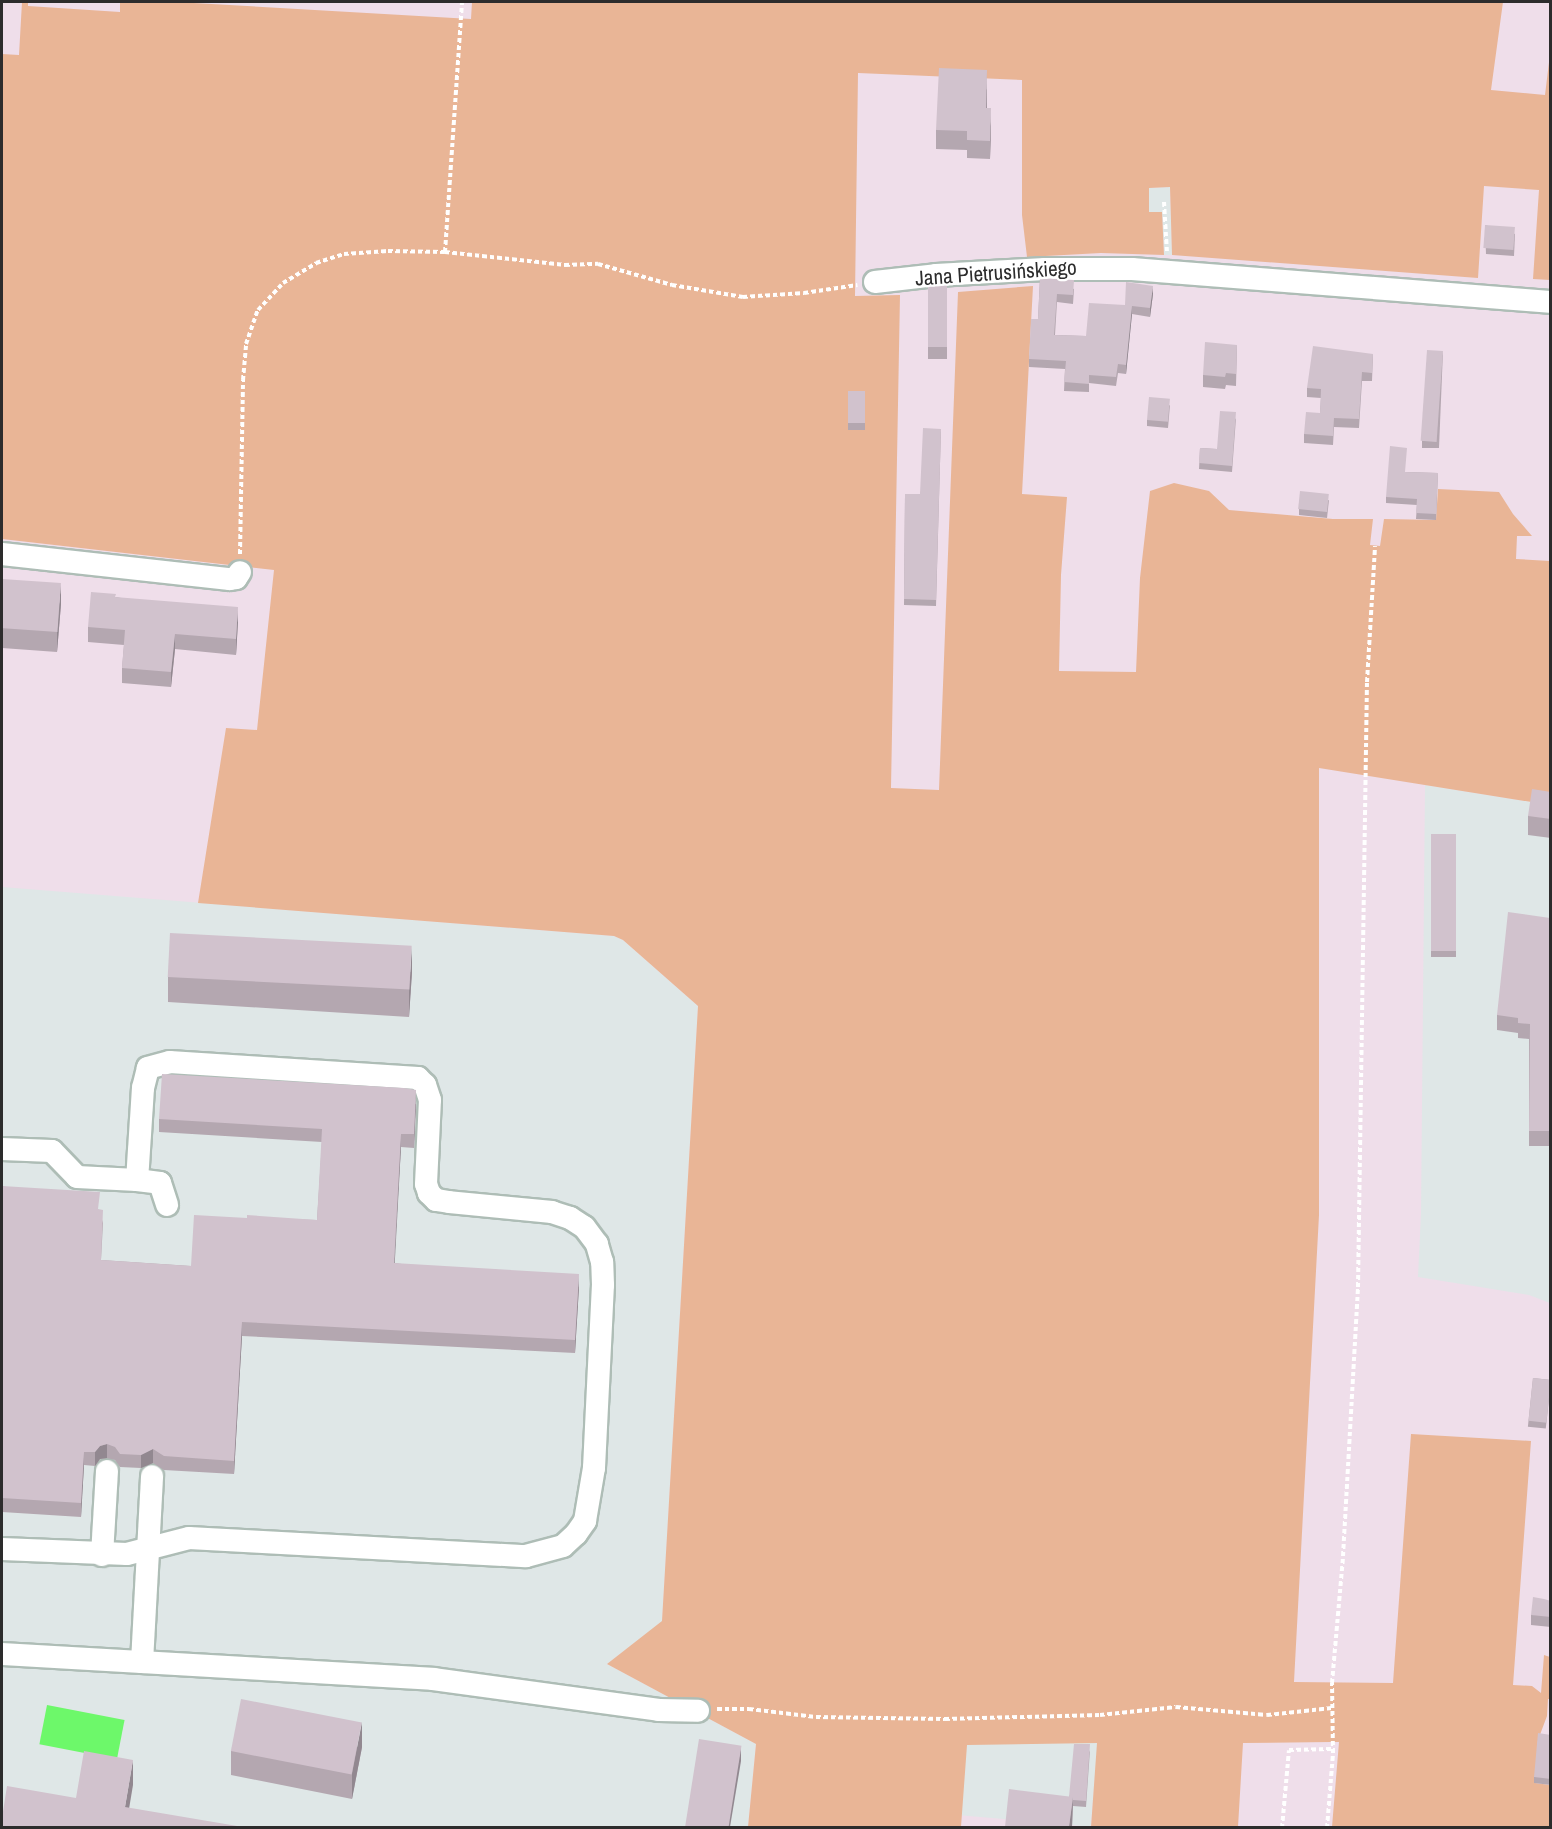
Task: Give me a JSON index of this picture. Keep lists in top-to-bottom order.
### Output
{
  "streets": {
    "street": ["Jana Pietrusińskiego"]
  }
}
